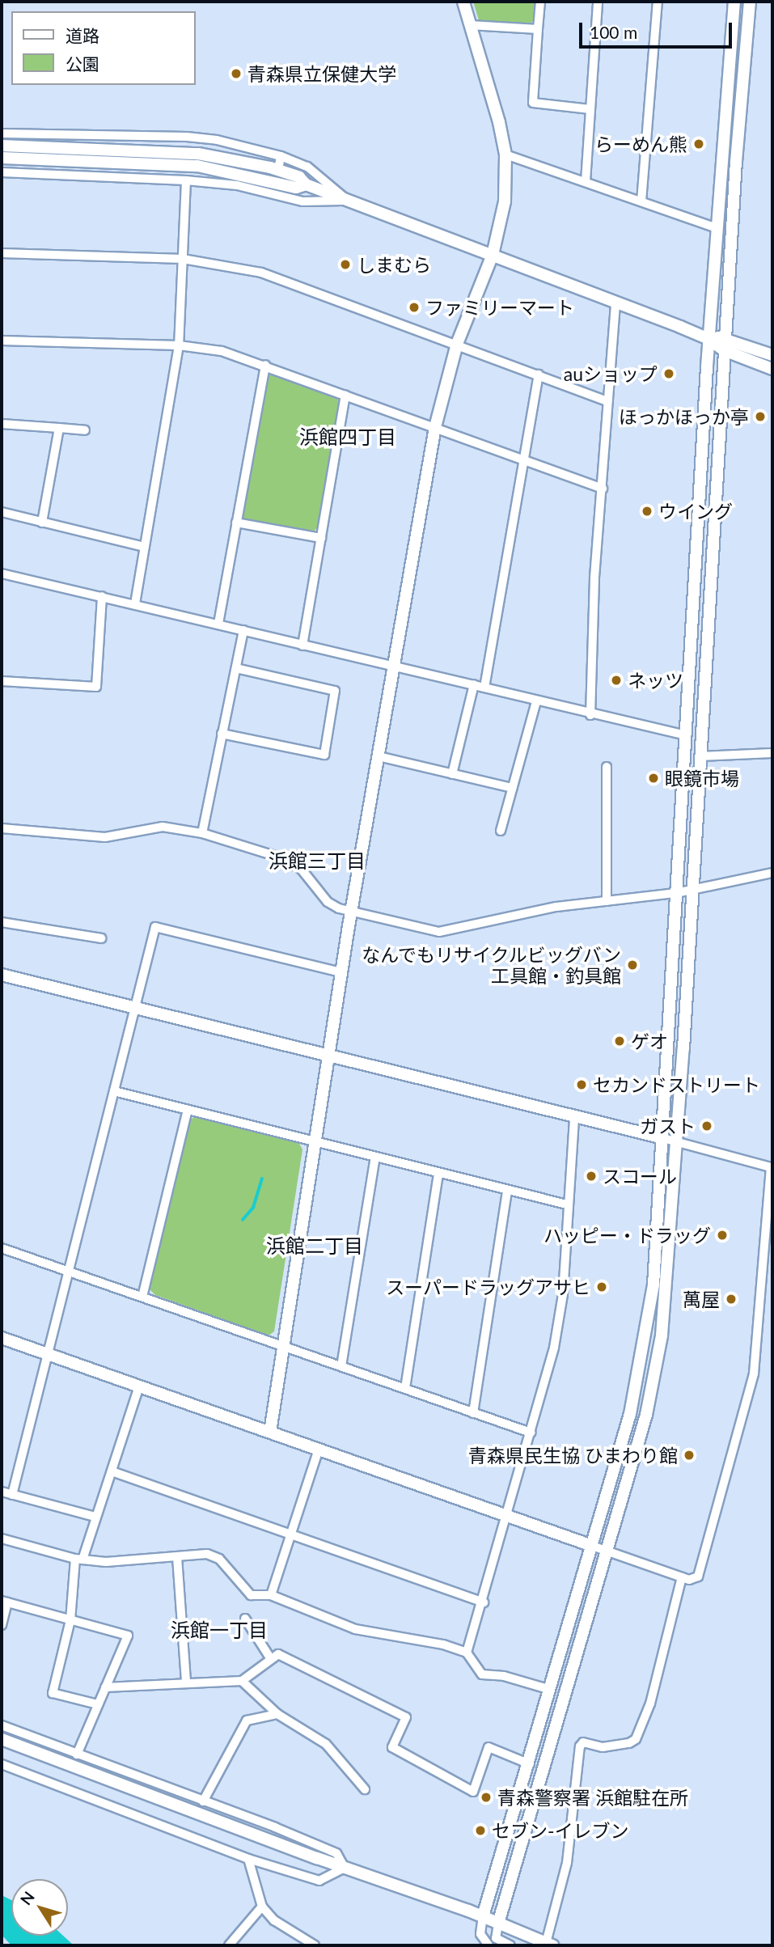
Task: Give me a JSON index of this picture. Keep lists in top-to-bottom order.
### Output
{
  "districts": [
    "浜館四丁目",
    "浜館三丁目",
    "浜館二丁目",
    "浜館一丁目"
  ],
  "places": [
    "青森県立保健大学",
    "らーめん熊",
    "しまむら",
    "ファミリーマート",
    "auショップ",
    "ほっかほっか亭",
    "ウイング",
    "ネッツ",
    "眼鏡市場",
    "なんでもリサイクルビッグバン 工具館・釣具館",
    "ゲオ",
    "セカンドストリート",
    "ガスト",
    "スコール",
    "ハッピー・ドラッグ",
    "スーパードラッグアサヒ",
    "萬屋",
    "青森県民生協 ひまわり館",
    "青森警察署 浜館駐在所",
    "セブン-イレブン"
  ],
  "legend": ["道路", "公園"],
  "scale_bar": "100 m",
  "north": "top left"
}
